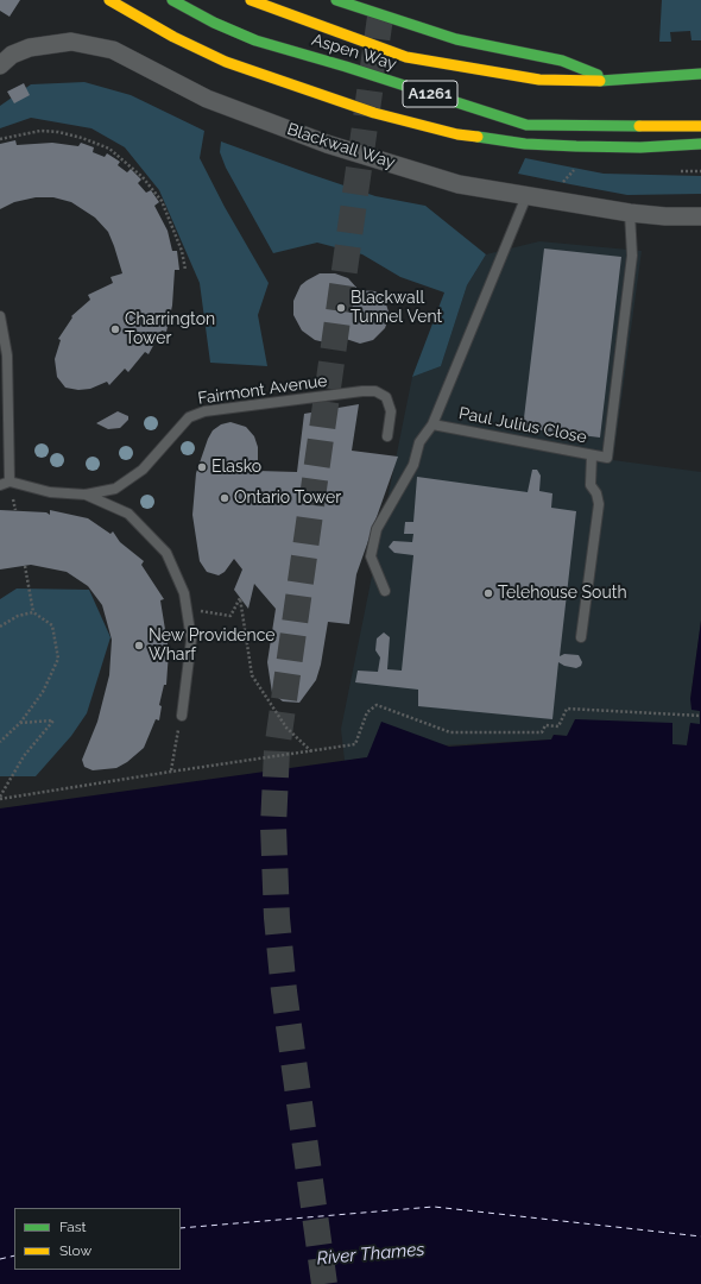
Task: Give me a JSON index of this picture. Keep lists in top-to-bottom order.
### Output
{
  "streets": {
    "highway": ["Aspen Way", "A1261"],
    "street": ["Blackwall Way"],
    "lane": ["Fairmont Avenue", "Paul Julius Close"]
  },
  "crossings": [
    ["Aspen Way", "A1261"],
    ["Blackwall Way", "Paul Julius Close"]
  ],
  "water": ["River Thames"],
  "places": [
    "Blackwall Tunnel Vent",
    "Charrington Tower",
    "Elasko",
    "Ontario Tower",
    "Telehouse South",
    "New Providence Wharf"
  ],
  "legend": ["Fast", "Slow"]
}
